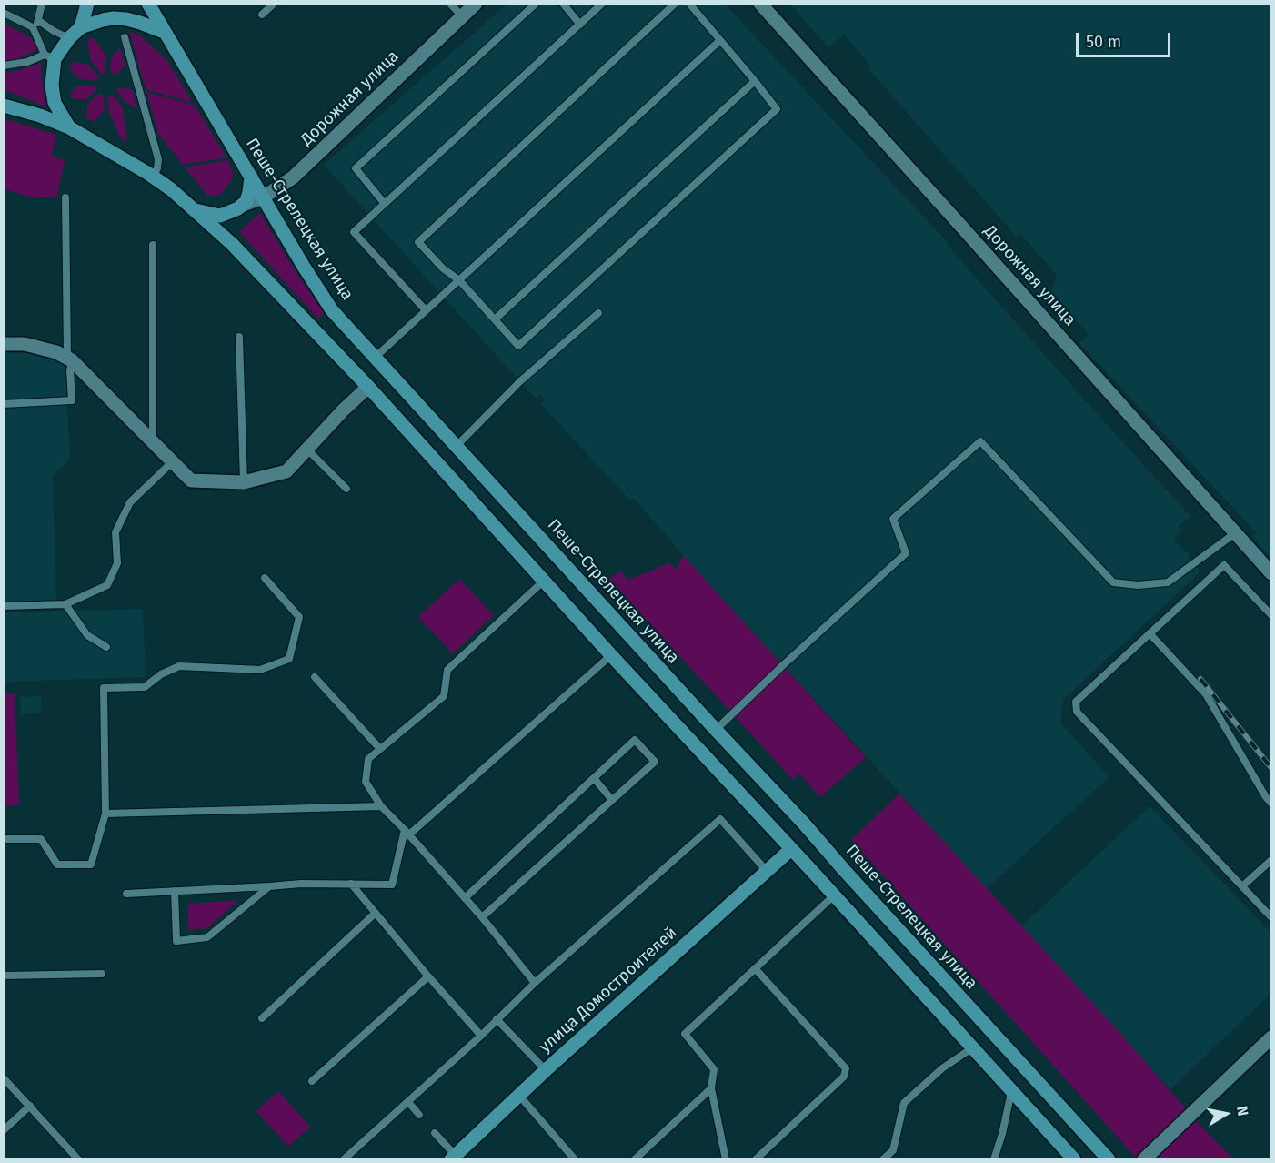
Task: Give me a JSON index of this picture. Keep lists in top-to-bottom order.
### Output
{
  "streets": {
    "main road": ["Пеше-Стрелецкая улица", "улица Домостроителей"],
    "street": ["Дорожная улица"]
  },
  "crossings": [
    ["Дорожная улица", "Пеше-Стрелецкая улица"]
  ],
  "scale_bar": "50 m",
  "north": "right"
}
